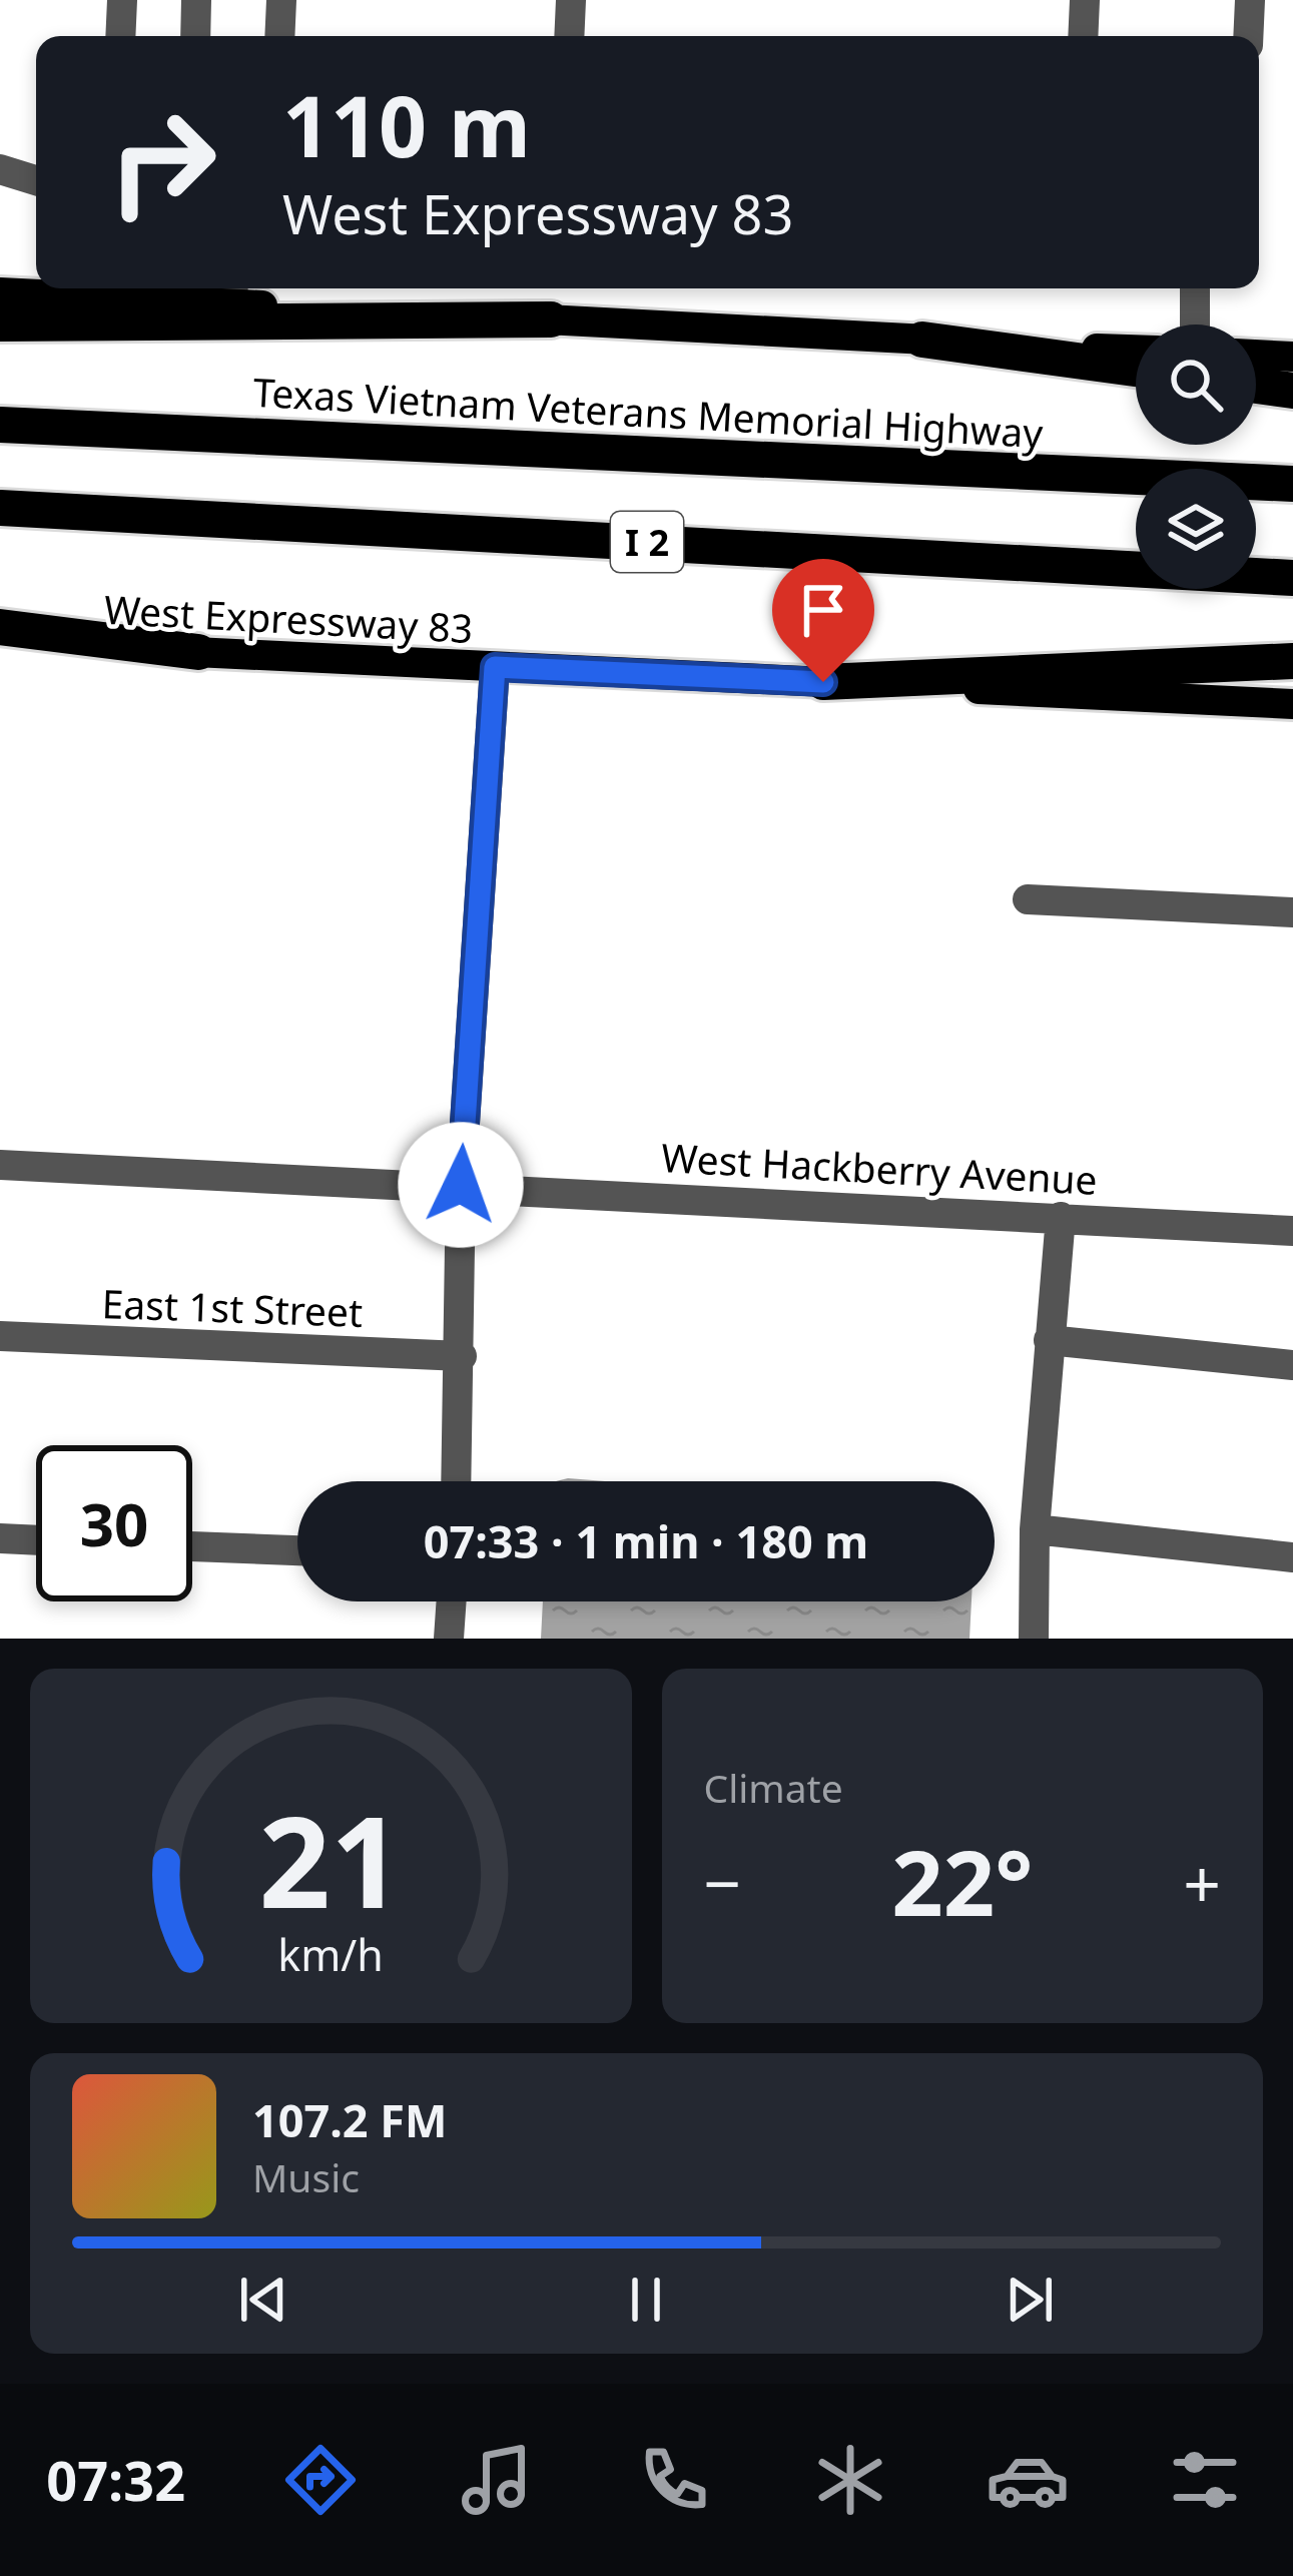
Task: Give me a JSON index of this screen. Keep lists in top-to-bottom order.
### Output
{
  "streets": {
    "highway": ["Texas Vietnam Veterans Memorial Highway", "I 2"],
    "main road": ["West Expressway 83"],
    "street": ["West Hackberry Avenue", "East 1st Street"]
  },
  "page": {
    "turn": ["110 m", "West Expressway 83"],
    "limit": "30",
    "trip": "07:33 · 1 min · 180 m",
    "tile": "Climate",
    "heat": ["−", "22°", "+"],
    "song": ["107.2 FM", "Music"],
    "tabs": "07:32",
    "gauge": ["21", "km/h"]
  }
}
